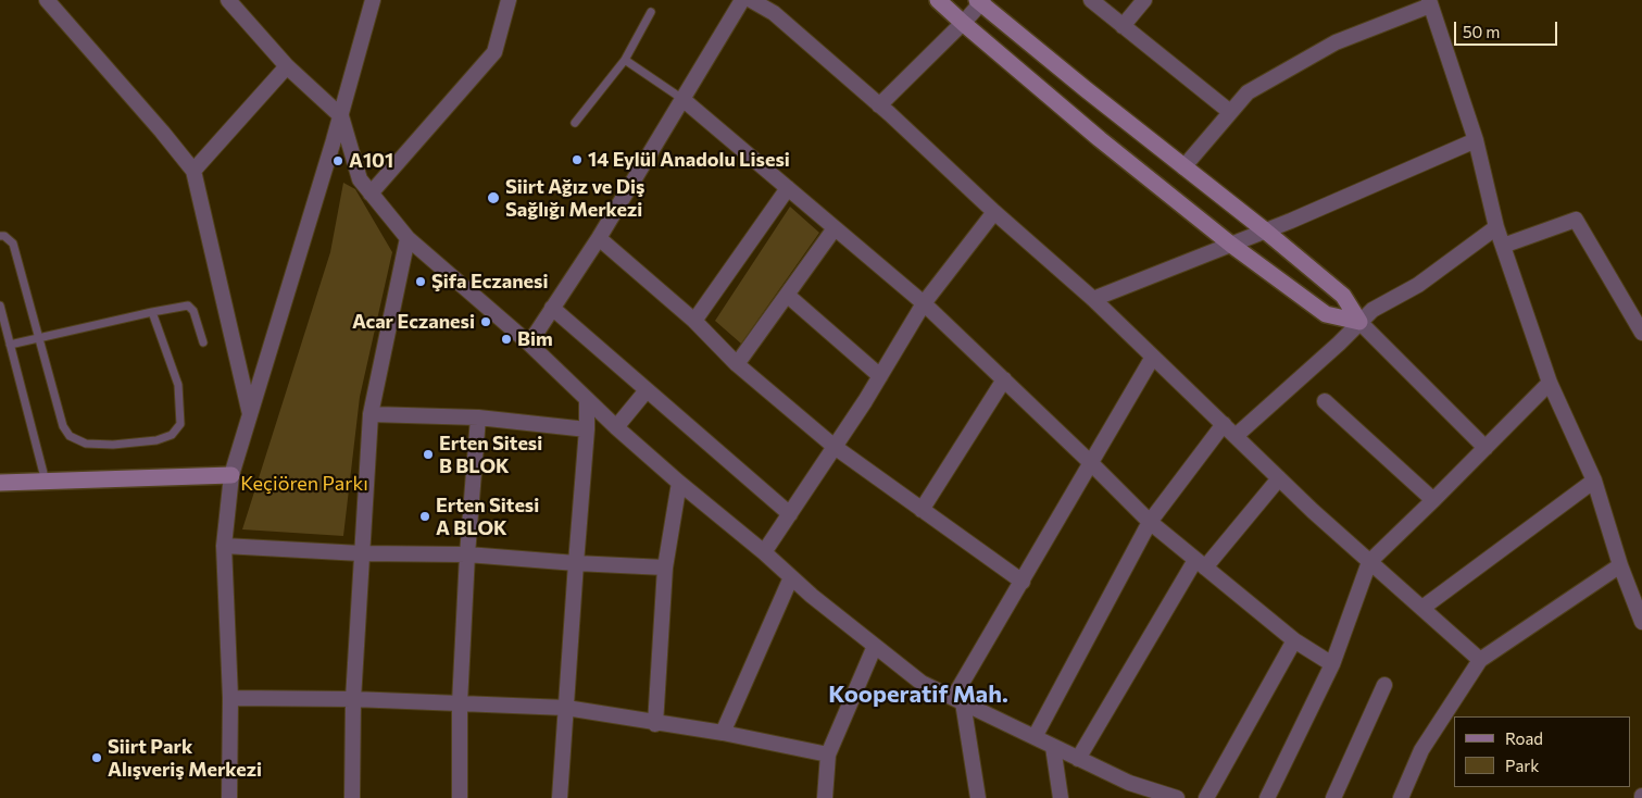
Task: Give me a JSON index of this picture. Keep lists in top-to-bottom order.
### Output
{
  "districts": ["Kooperatif Mah."],
  "parks": ["Keçiören Parkı"],
  "places": [
    "14 Eylül Anadolu Lisesi",
    "A101",
    "Siirt Ağız ve Diş Sağlığı Merkezi",
    "Şifa Eczanesi",
    "Acar Eczanesi",
    "Bim",
    "Erten Sitesi B BLOK",
    "Erten Sitesi A BLOK",
    "Siirt Park Alışveriş Merkezi"
  ],
  "legend": ["Road", "Park"],
  "scale_bar": "50 m"
}
